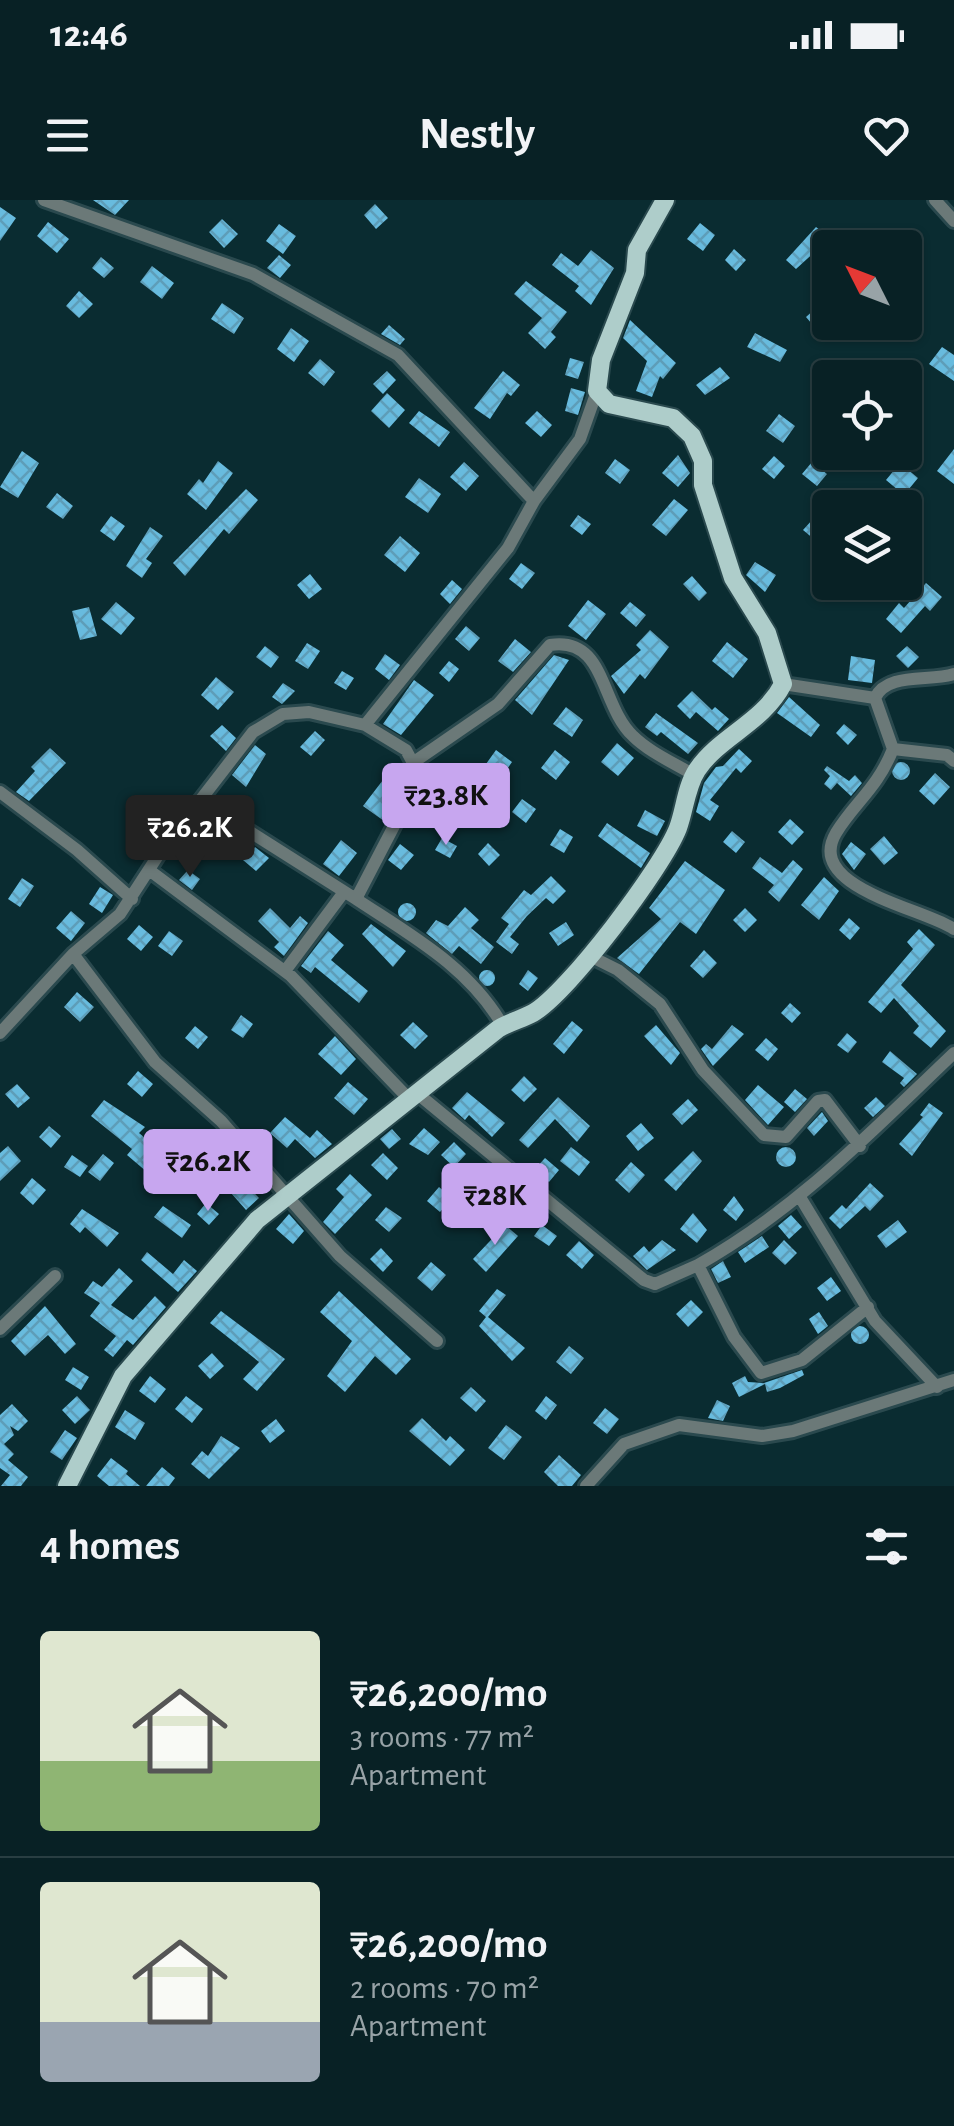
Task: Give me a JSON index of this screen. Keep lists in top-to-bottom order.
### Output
{
  "north": "top left",
  "page": {
    "status": "12:46",
    "header": "Nestly",
    "price": [
      "₹23.8K",
      "₹26.2K",
      "₹26.2K",
      "₹28K"
    ],
    "heading": "4 homes",
    "list": [
      {
        "name": "₹26,200/mo",
        "note": "3 rooms · 77 m² · Apartment"
      },
      {
        "name": "₹26,200/mo",
        "note": "2 rooms · 70 m² · Apartment"
      }
    ]
  }
}
